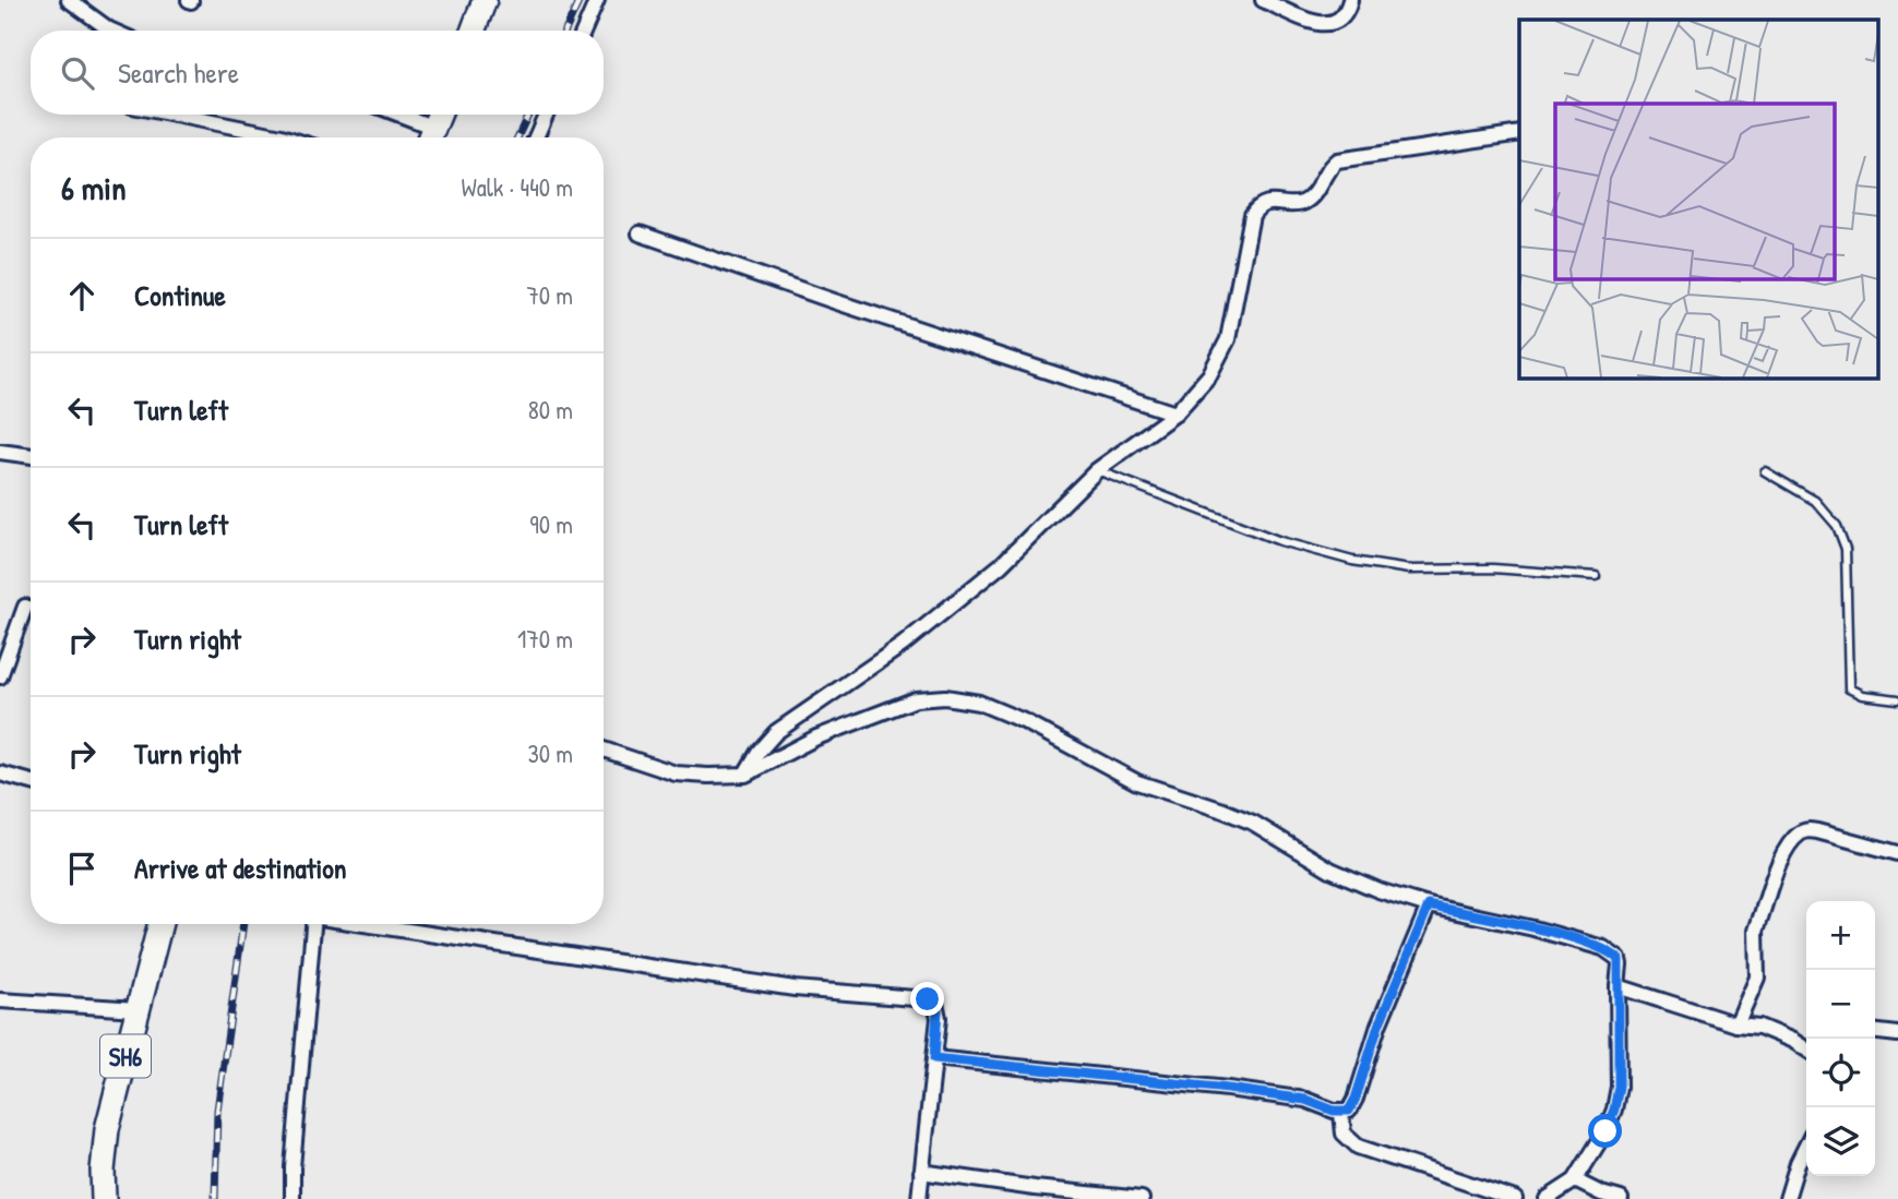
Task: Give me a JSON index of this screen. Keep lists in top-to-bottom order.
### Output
{
  "streets": {
    "main road": ["SH6"]
  },
  "page": {
    "search": "Search here",
    "heading": ["6 min", "Walk · 440 m"],
    "list": [
      ["Continue", "70 m"],
      ["Turn left", "80 m"],
      ["Turn left", "90 m"],
      ["Turn right", "170 m"],
      ["Turn right", "30 m"],
      "Arrive at destination"
    ],
    "map_buttons": ["+", "−"]
  }
}
